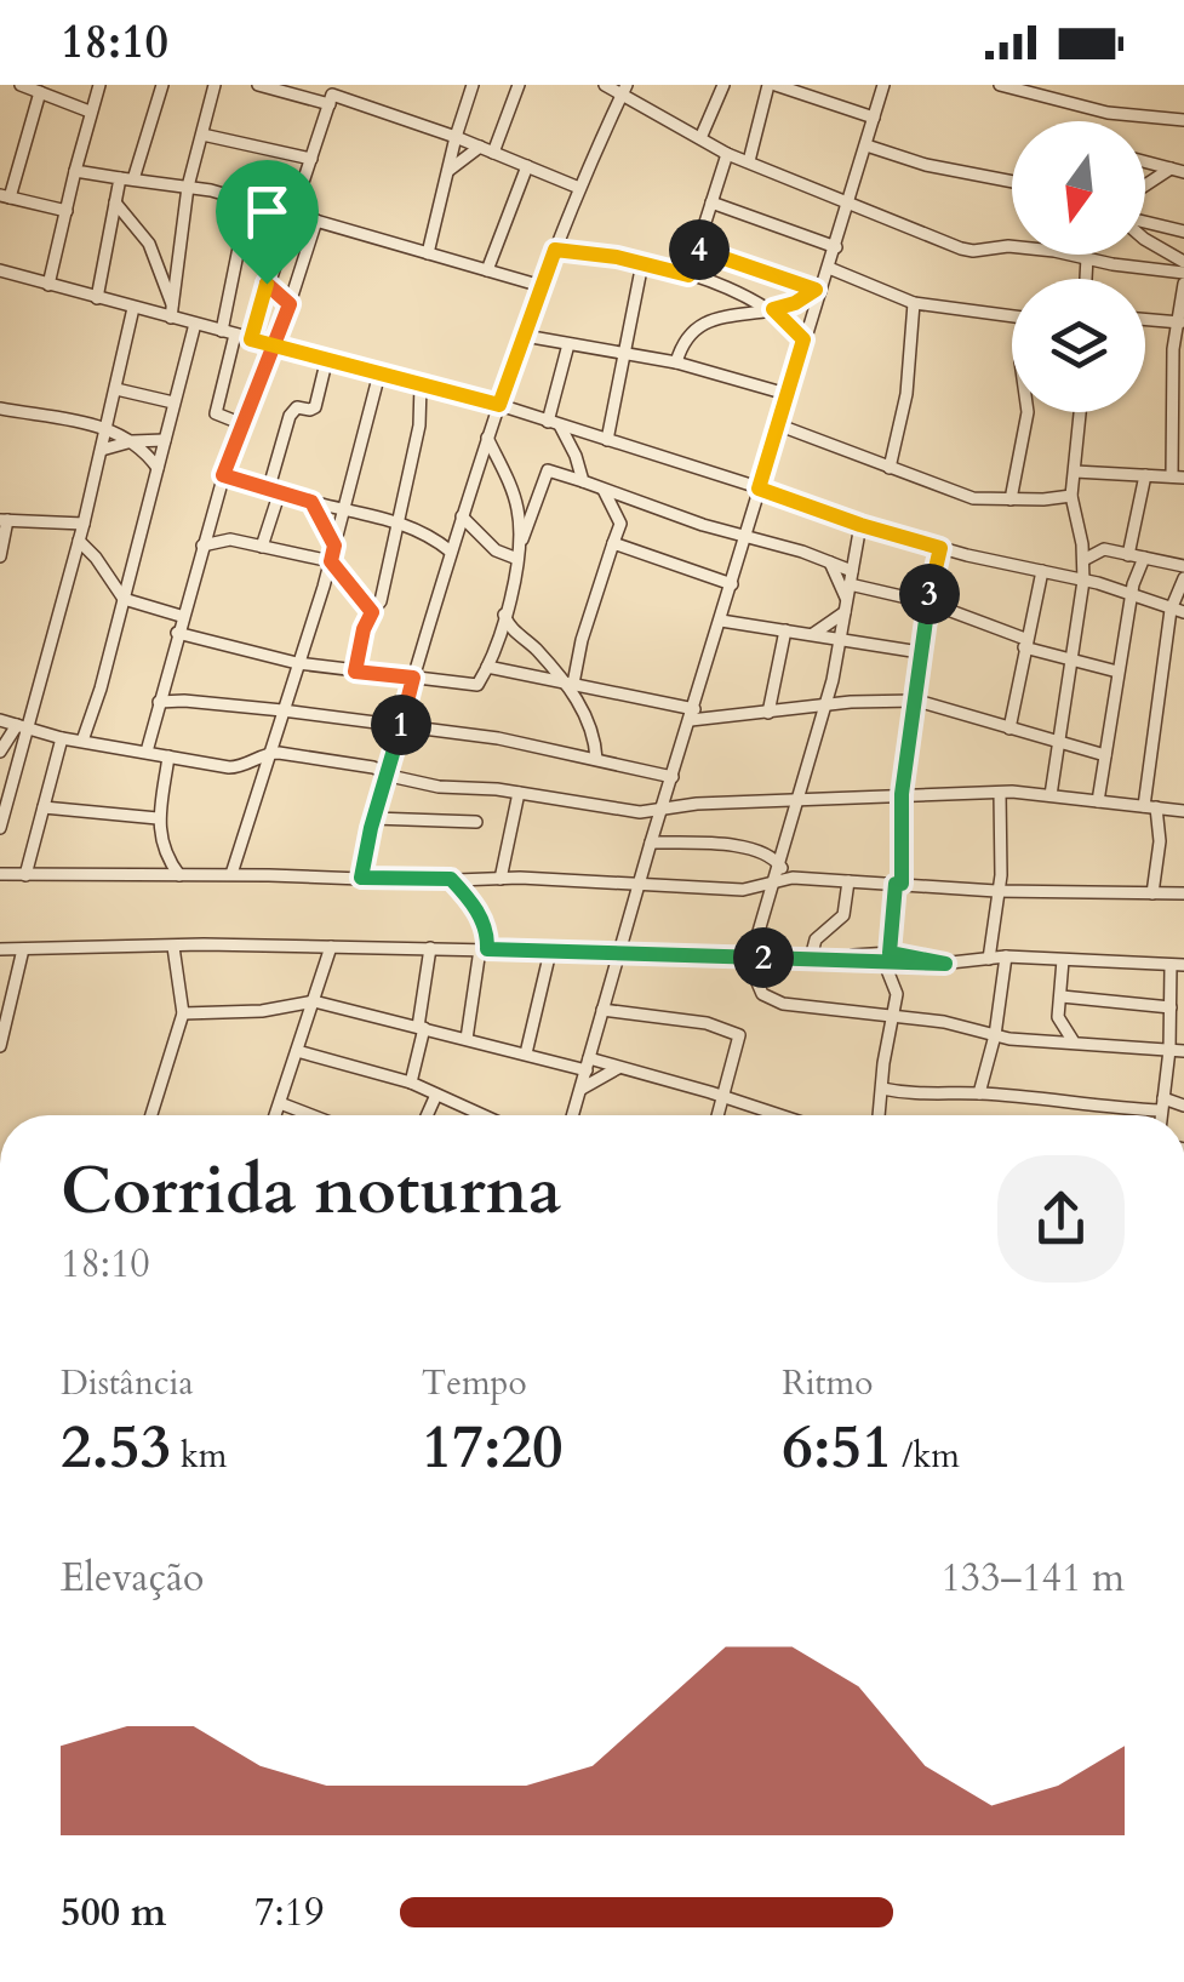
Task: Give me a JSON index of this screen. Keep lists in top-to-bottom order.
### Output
{
  "north": "bottom",
  "page": {
    "status": "18:10",
    "pins": [
      "4",
      "3",
      "1",
      "2"
    ],
    "heading": ["Corrida noturna", "18:10"],
    "stats": [
      ["Distância", "2.53 km"],
      ["Tempo", "17:20"],
      ["Ritmo", "6:51 /km"]
    ],
    "chart": ["Elevação", "133–141 m"],
    "list": [
      {
        "name": "500 m",
        "note": "7:19"
      }
    ]
  }
}
